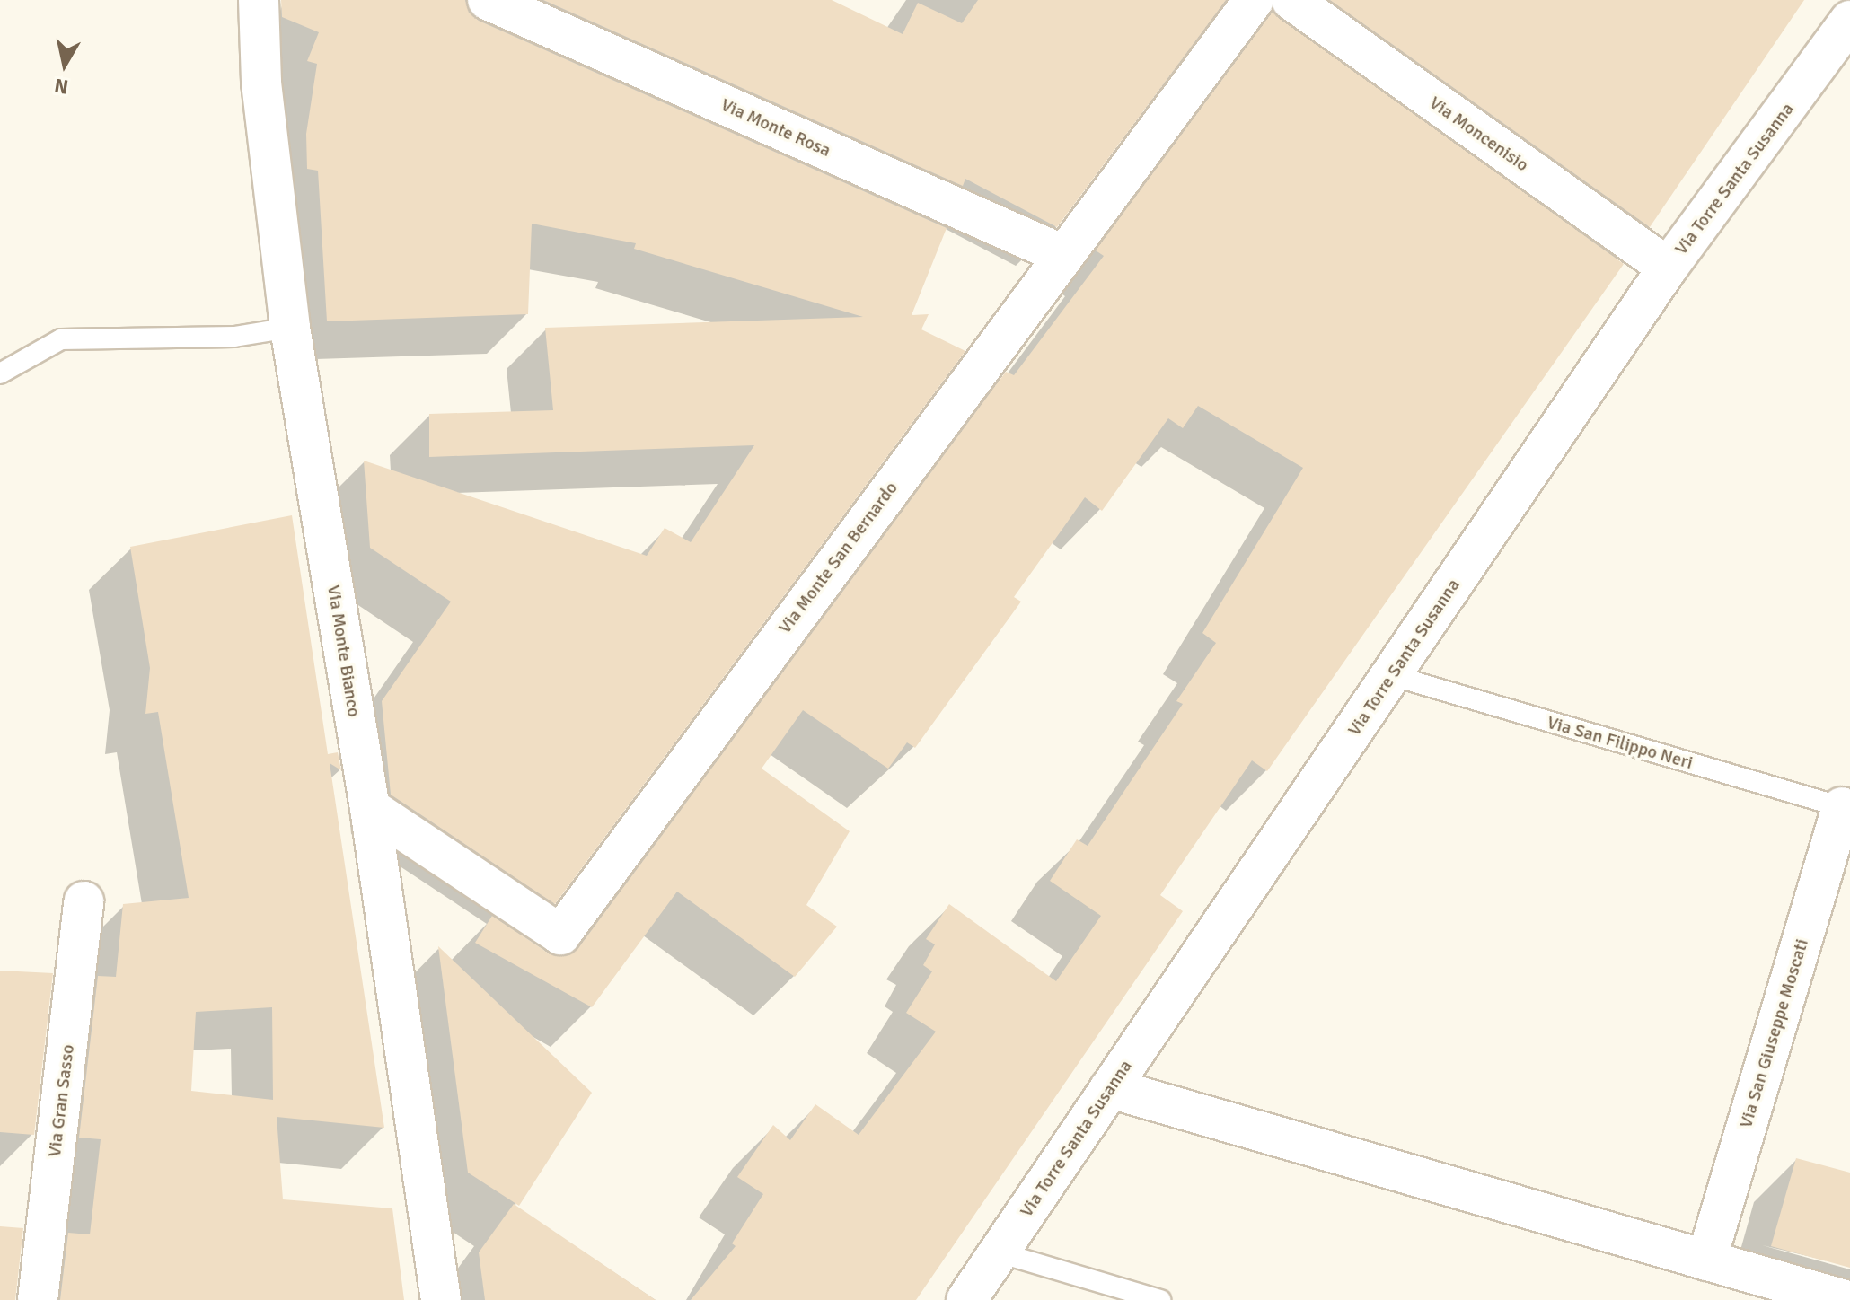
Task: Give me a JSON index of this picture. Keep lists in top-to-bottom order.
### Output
{
  "streets": {
    "street": [
      "Via Monte Rosa",
      "Via Moncenisio",
      "Via Torre Santa Susanna",
      "Via Monte San Bernardo",
      "Via Monte Bianco",
      "Via San Giuseppe Moscati",
      "Via Gran Sasso"
    ],
    "lane": ["Via San Filippo Neri"]
  },
  "crossings": [
    ["Via Monte Rosa", "Via Monte San Bernardo"],
    ["Via Moncenisio", "Via Torre Santa Susanna"],
    ["Via Torre Santa Susanna", "Via San Filippo Neri"],
    ["Via Monte San Bernardo", "Via Monte Bianco"],
    ["Via San Filippo Neri", "Via San Giuseppe Moscati"]
  ],
  "north": "bottom"
}
